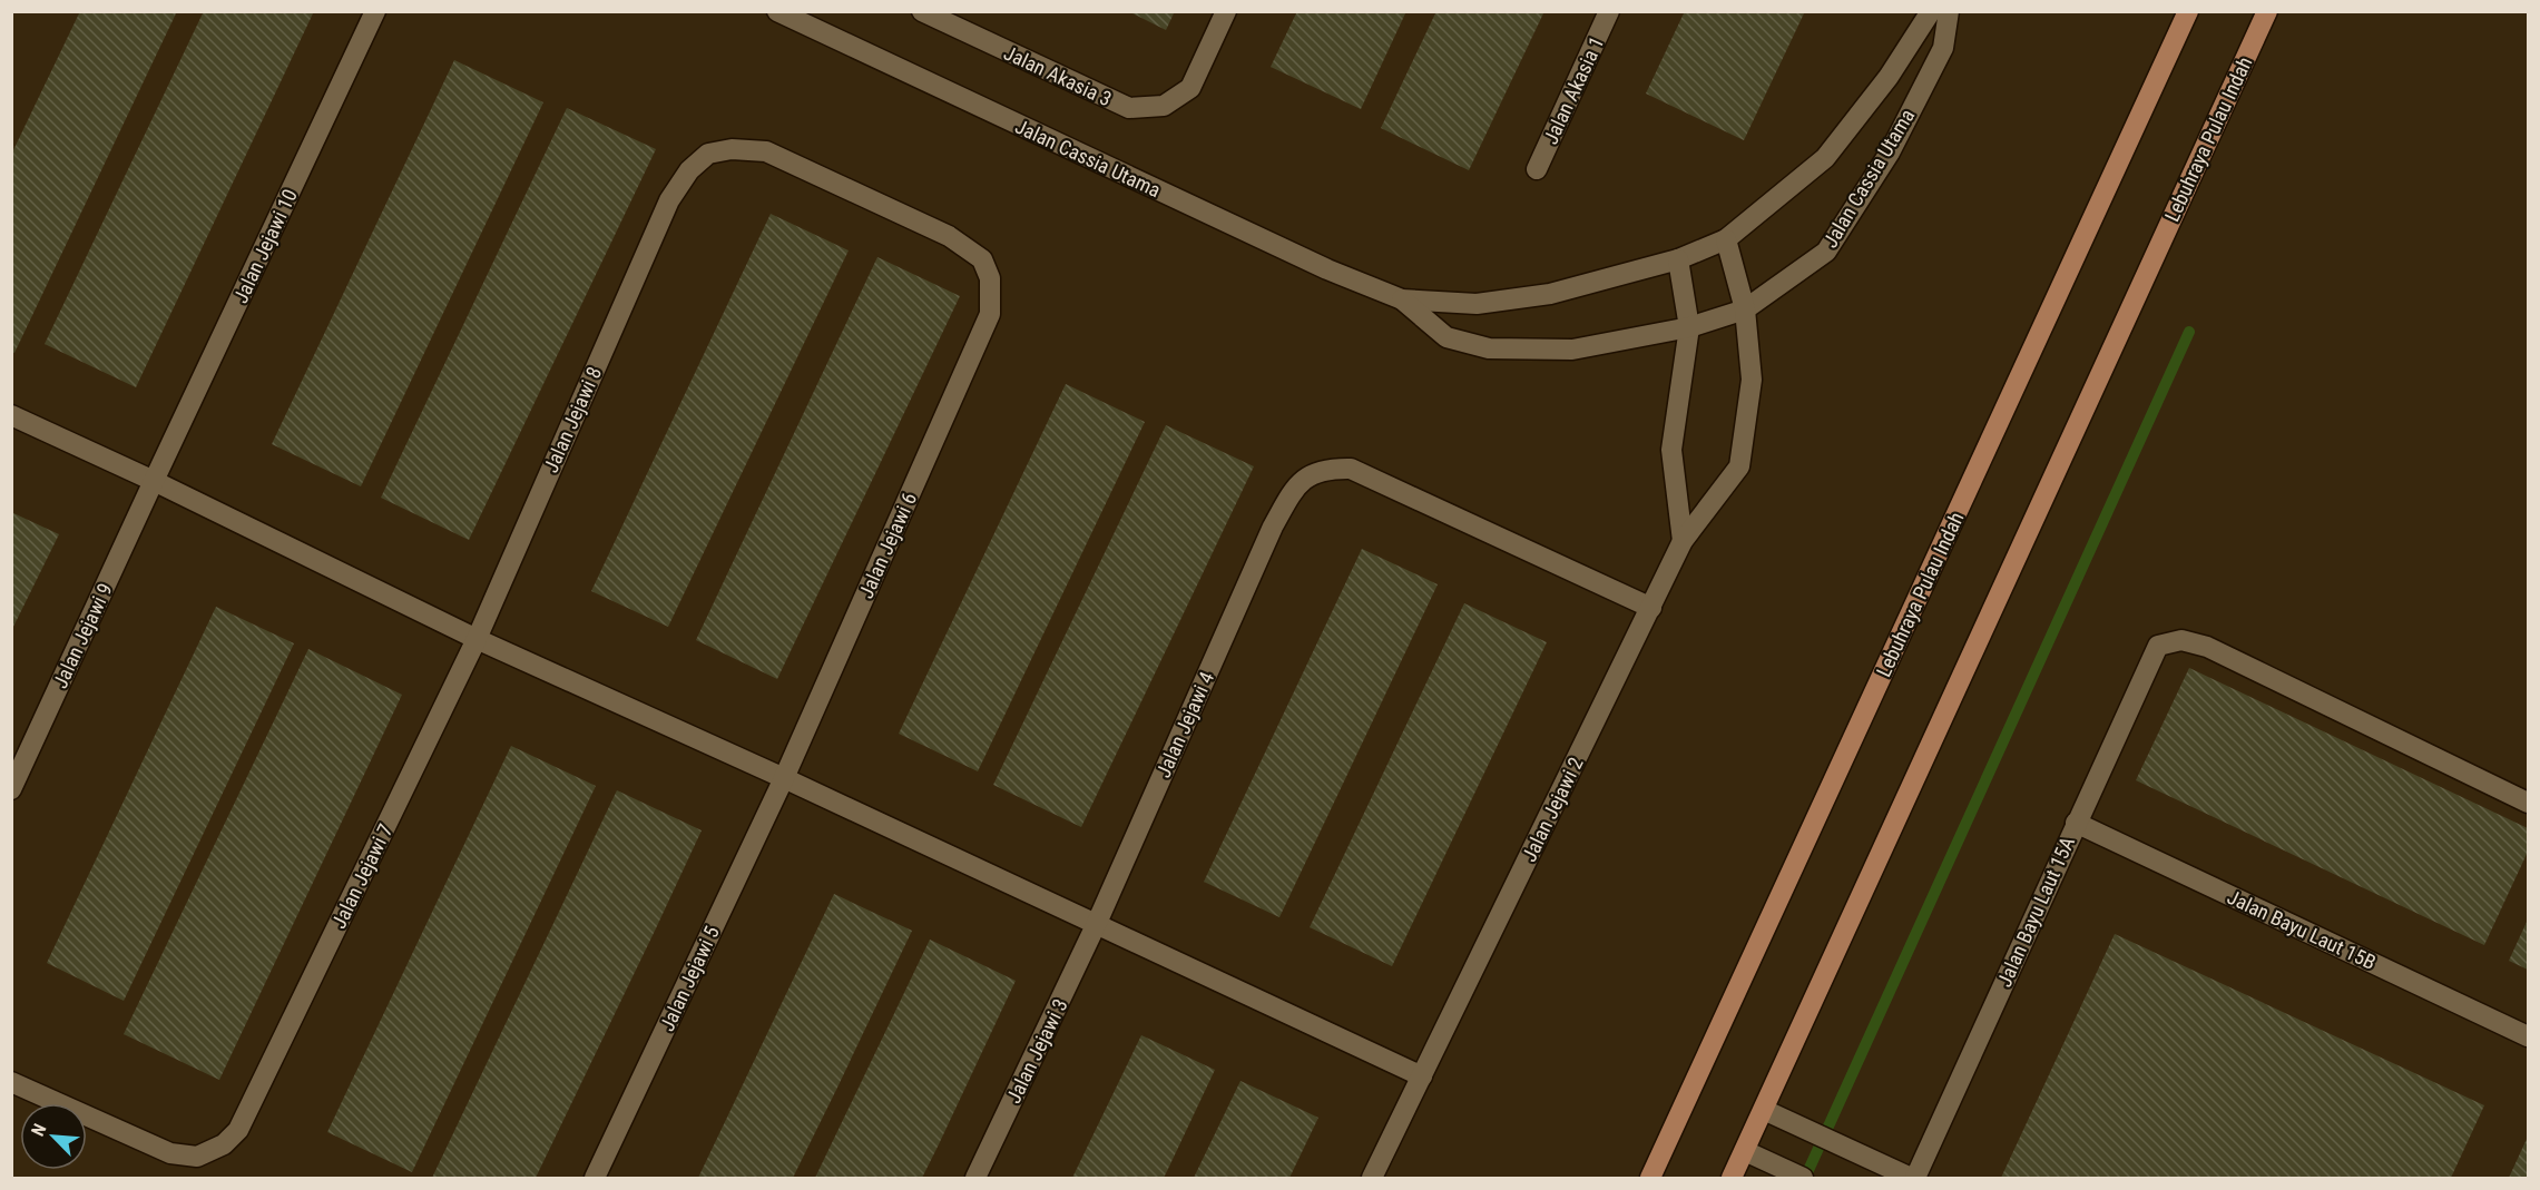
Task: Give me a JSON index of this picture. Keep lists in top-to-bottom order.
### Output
{
  "streets": {
    "main road": ["Lebuhraya Pulau Indah"],
    "street": [
      "Jalan Akasia 3",
      "Jalan Akasia 1",
      "Jalan Cassia Utama",
      "Jalan Jejawi 10",
      "Jalan Jejawi 8",
      "Jalan Jejawi 6",
      "Jalan Jejawi 9",
      "Jalan Jejawi 4",
      "Jalan Jejawi 2",
      "Jalan Jejawi 7",
      "Jalan Bayu Laut 15A",
      "Jalan Bayu Laut 15B",
      "Jalan Jejawi 5",
      "Jalan Jejawi 3"
    ]
  },
  "crossings": [
    ["Jalan Cassia Utama", "Jalan Jejawi 2"],
    ["Jalan Jejawi 10", "Jalan Jejawi 9"],
    ["Jalan Jejawi 8", "Jalan Jejawi 6"],
    ["Jalan Jejawi 8", "Jalan Jejawi 7"],
    ["Jalan Jejawi 6", "Jalan Jejawi 5"],
    ["Jalan Jejawi 4", "Jalan Jejawi 2"],
    ["Jalan Jejawi 4", "Jalan Jejawi 3"],
    ["Jalan Bayu Laut 15A", "Jalan Bayu Laut 15B"]
  ],
  "north": "top left"
}
